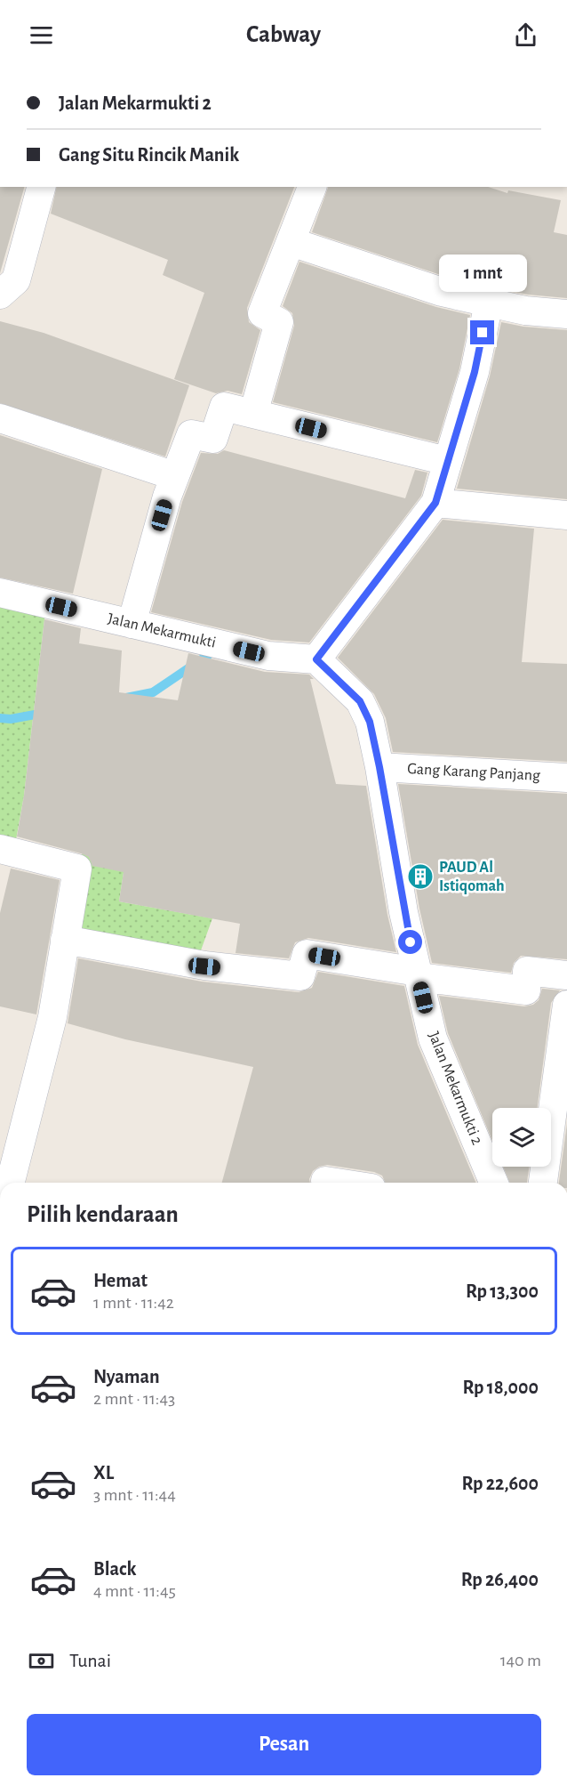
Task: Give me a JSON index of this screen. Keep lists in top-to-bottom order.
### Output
{
  "streets": {
    "street": ["Jalan Mekarmukti", "Gang Karang Panjang", "Jalan Mekarmukti 2"]
  },
  "crossings": [
    ["Jalan Mekarmukti", "Jalan Mekarmukti 2"],
    ["Gang Karang Panjang", "Jalan Mekarmukti 2"]
  ],
  "places": {
    "building": ["PAUD Al Istiqomah"]
  },
  "page": {
    "header": "Cabway",
    "banner": ["Jalan Mekarmukti 2", "Gang Situ Rincik Manik"],
    "bubble": "1 mnt",
    "heading": "Pilih kendaraan",
    "list": [
      {
        "name": "Hemat",
        "note": "1 mnt · 11:42",
        "value": "Rp 13,300"
      },
      {
        "name": "Nyaman",
        "note": "2 mnt · 11:43",
        "value": "Rp 18,000"
      },
      {
        "name": "XL",
        "note": "3 mnt · 11:44",
        "value": "Rp 22,600"
      },
      {
        "name": "Black",
        "note": "4 mnt · 11:45",
        "value": "Rp 26,400"
      }
    ],
    "pay": ["Tunai", "140 m"],
    "buttons": "Pesan"
  }
}
